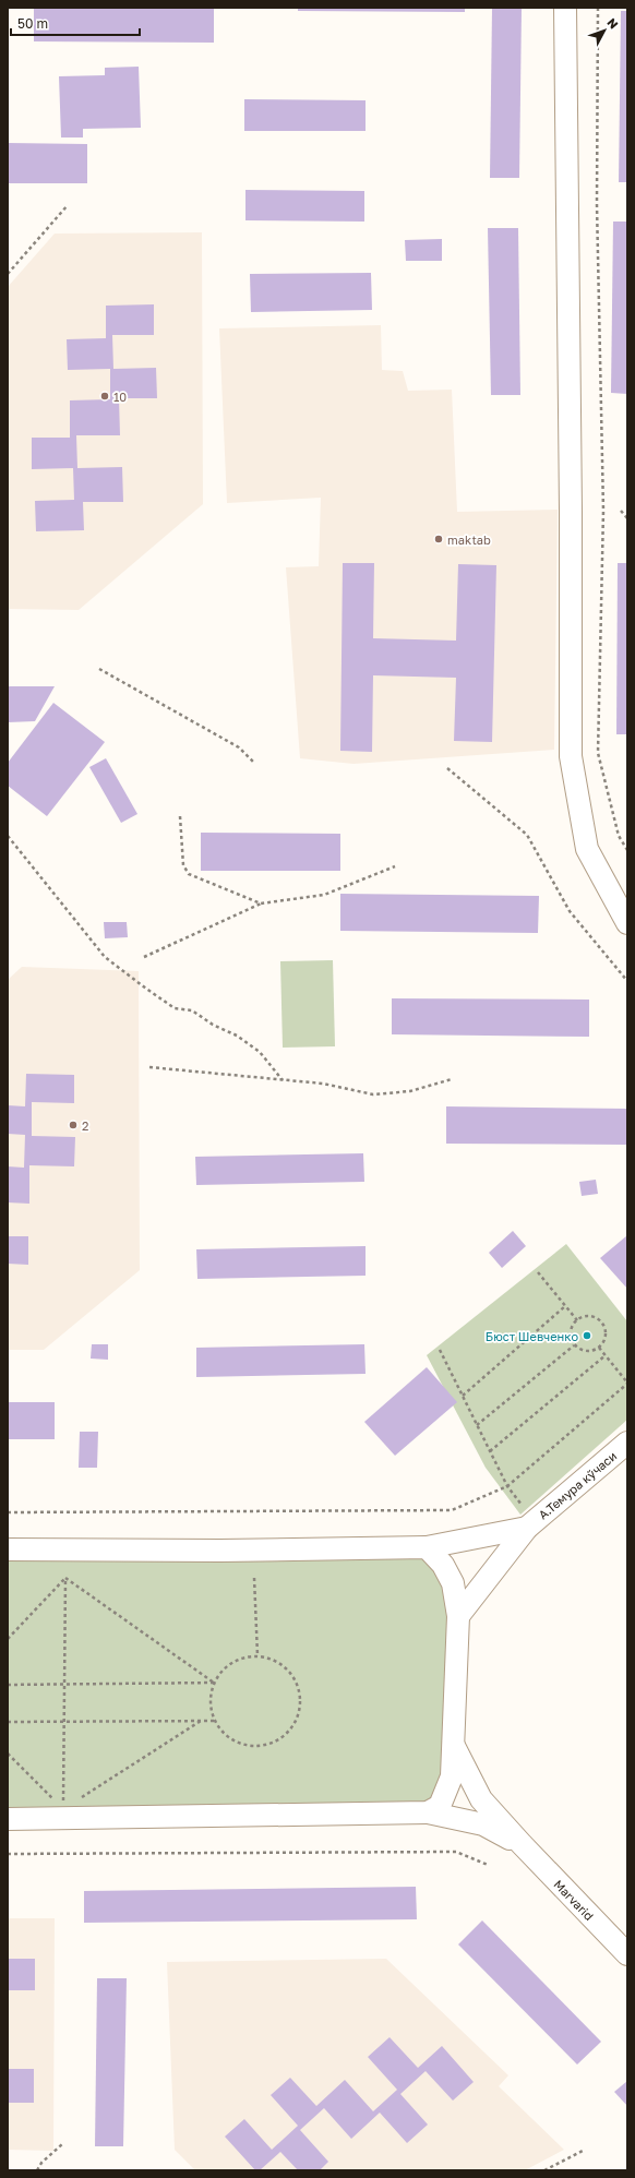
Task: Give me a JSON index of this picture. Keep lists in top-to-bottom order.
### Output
{
  "streets": {
    "street": ["А.Темура кўчаси", "Marvarid"]
  },
  "places": [
    "10",
    "maktab",
    "2",
    "Бюст Шевченко"
  ],
  "scale_bar": "50 m",
  "north": "top right"
}
